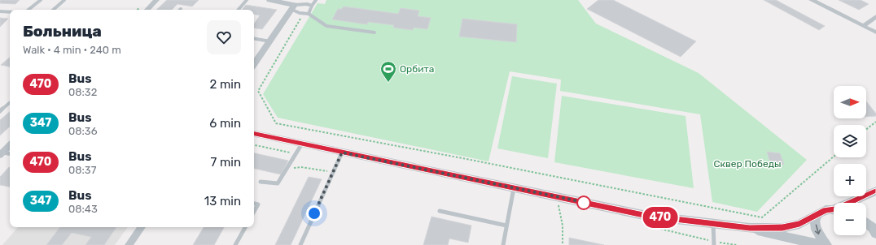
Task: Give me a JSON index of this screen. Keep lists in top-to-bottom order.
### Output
{
  "parks": ["Сквер Победы"],
  "places": {
    "sports": ["Орбита"]
  },
  "lines": ["bus line 470"],
  "north": "right",
  "page": {
    "on_map": "470",
    "heading": ["Больница", "Walk · 4 min · 240 m"],
    "list": [
      {
        "mark": "470",
        "name": "Bus",
        "note": "08:32",
        "value": "2 min"
      },
      {
        "mark": "347",
        "name": "Bus",
        "note": "08:36",
        "value": "6 min"
      },
      {
        "mark": "470",
        "name": "Bus",
        "note": "08:37",
        "value": "7 min"
      },
      {
        "mark": "347",
        "name": "Bus",
        "note": "08:43",
        "value": "13 min"
      }
    ],
    "map_buttons": ["+", "−"]
  }
}
